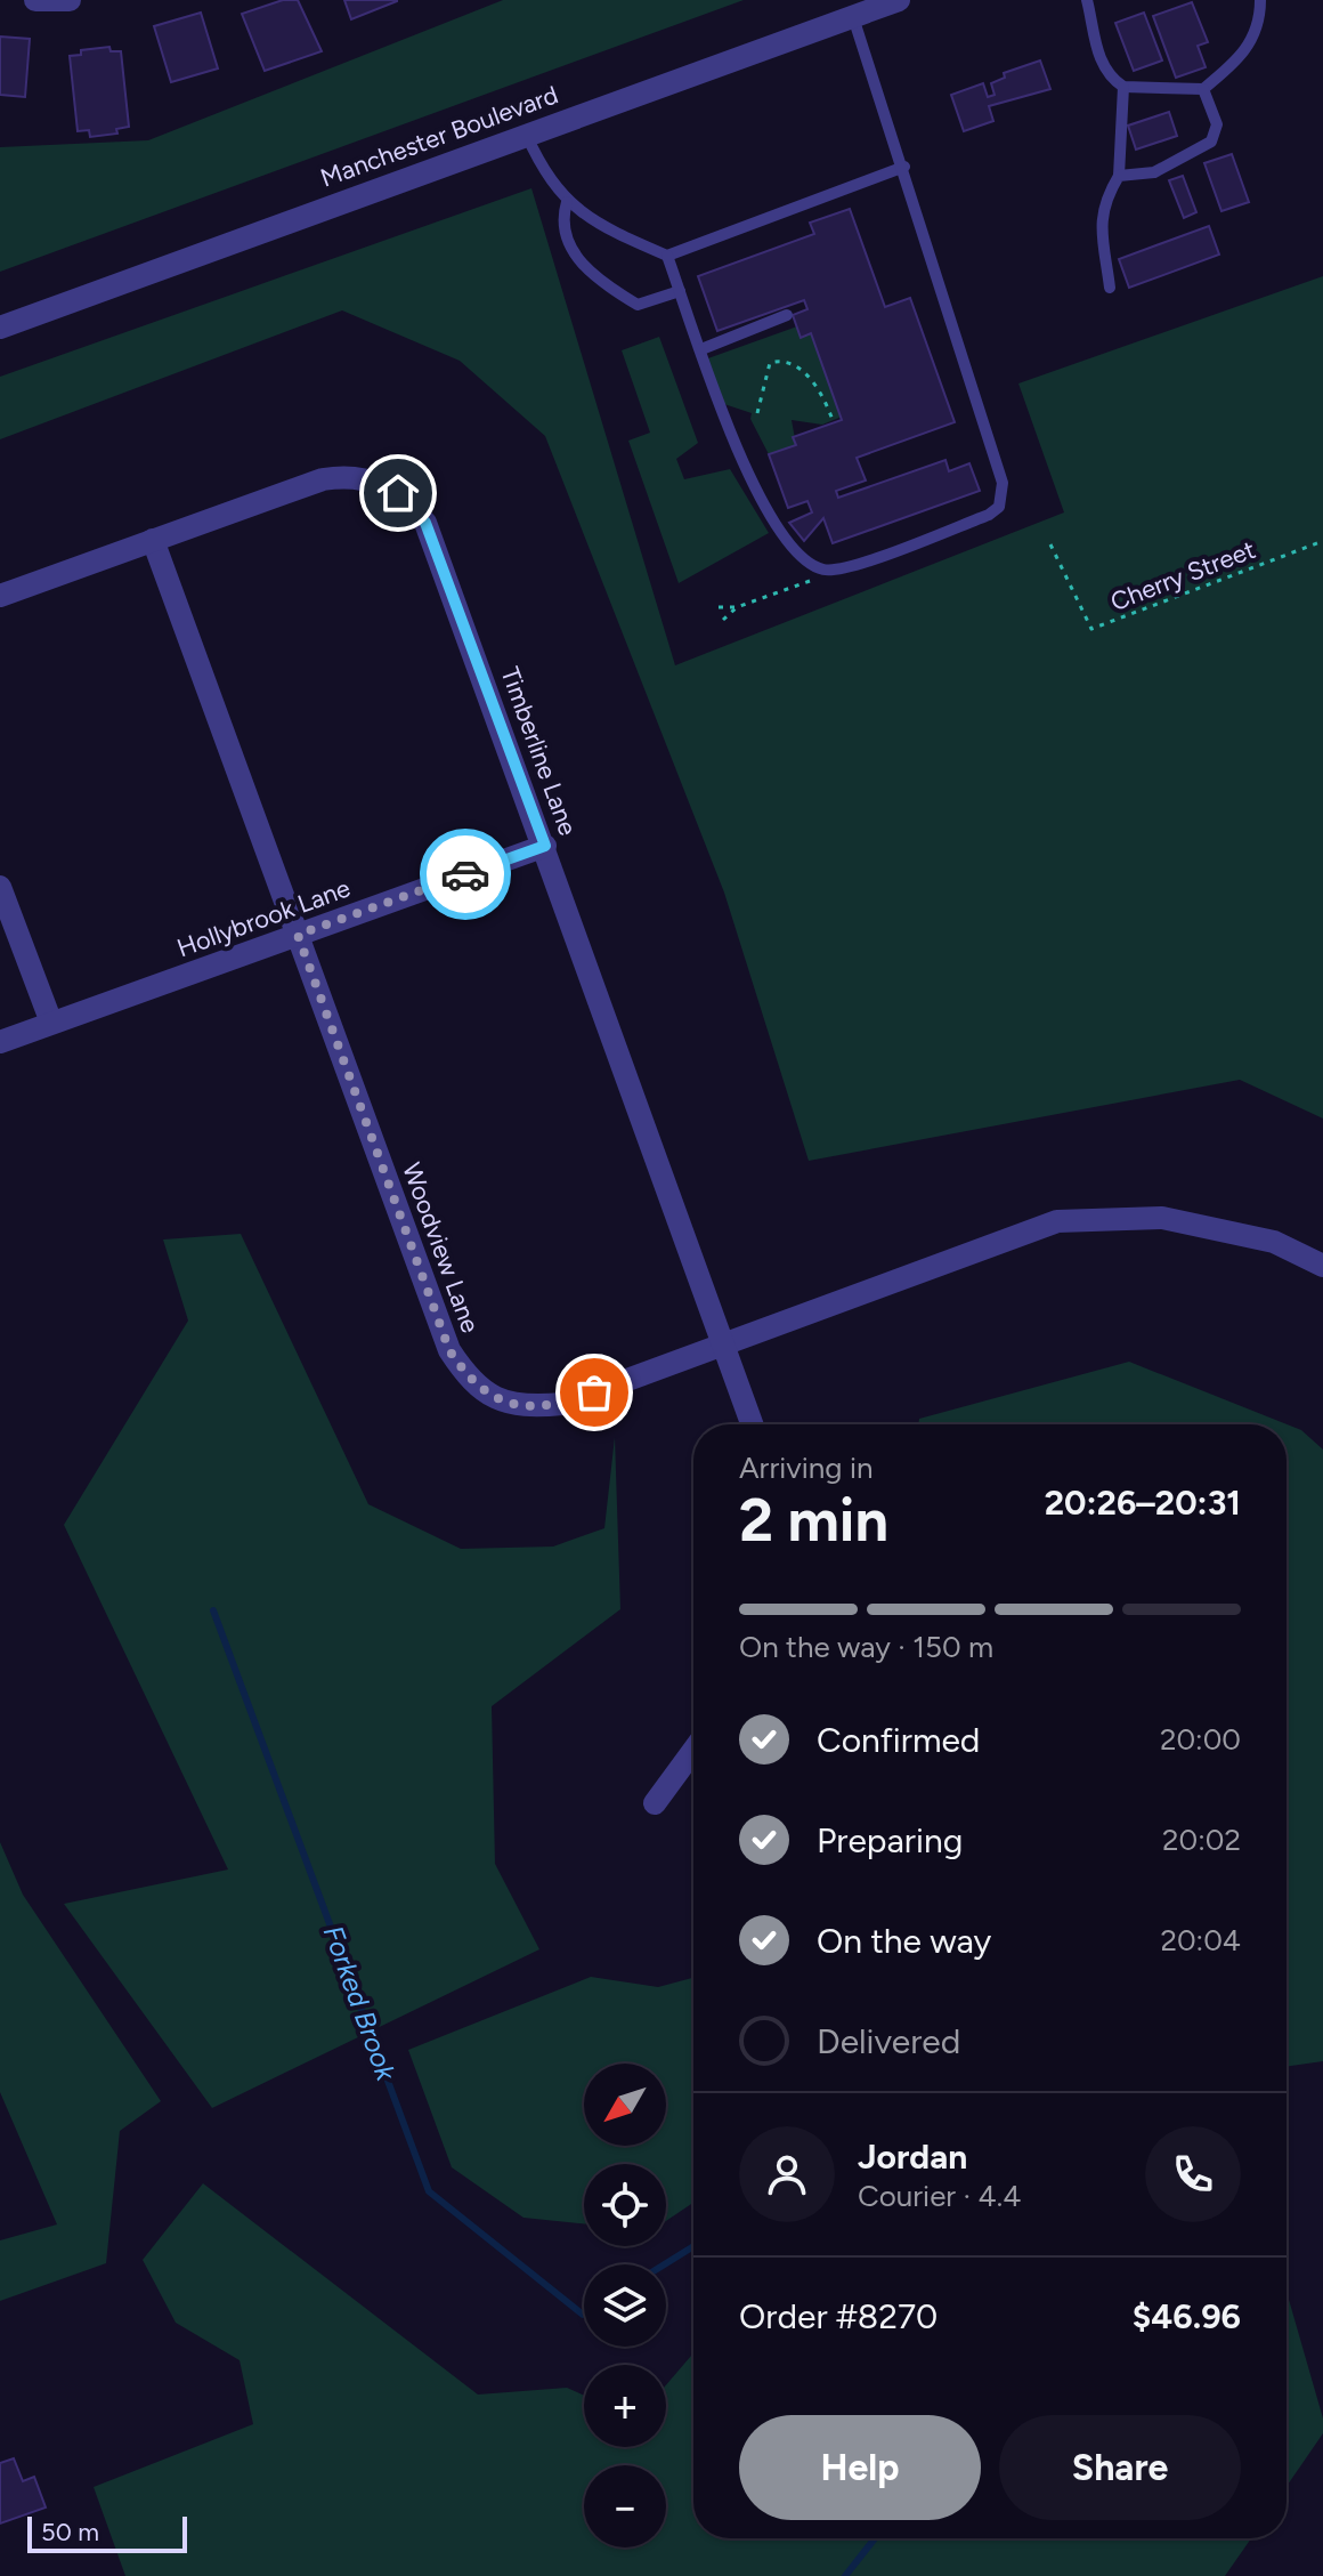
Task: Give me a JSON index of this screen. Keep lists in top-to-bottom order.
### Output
{
  "streets": {
    "street": [
      "Manchester Boulevard",
      "Timberline Lane",
      "Hollybrook Lane",
      "Woodview Lane"
    ],
    "path": ["Cherry Street"]
  },
  "crossings": [
    ["Timberline Lane", "Hollybrook Lane"],
    ["Timberline Lane", "Woodview Lane"],
    ["Hollybrook Lane", "Woodview Lane"]
  ],
  "water": ["Forked Brook"],
  "scale_bar": "50 m",
  "north": "bottom left",
  "page": {
    "heading": ["2 min", "Arriving in", "20:26–20:31"],
    "panel": [
      "Jordan",
      "Courier · 4.4",
      "Order #8270",
      "$46.96"
    ],
    "bar": "On the way · 150 m",
    "list": [
      ["Confirmed", "20:00"],
      ["Preparing", "20:02"],
      ["On the way", "20:04"],
      "Delivered"
    ],
    "map_buttons": ["+", "−"],
    "buttons": ["Help", "Share"],
    "scale": "50 m"
  }
}
